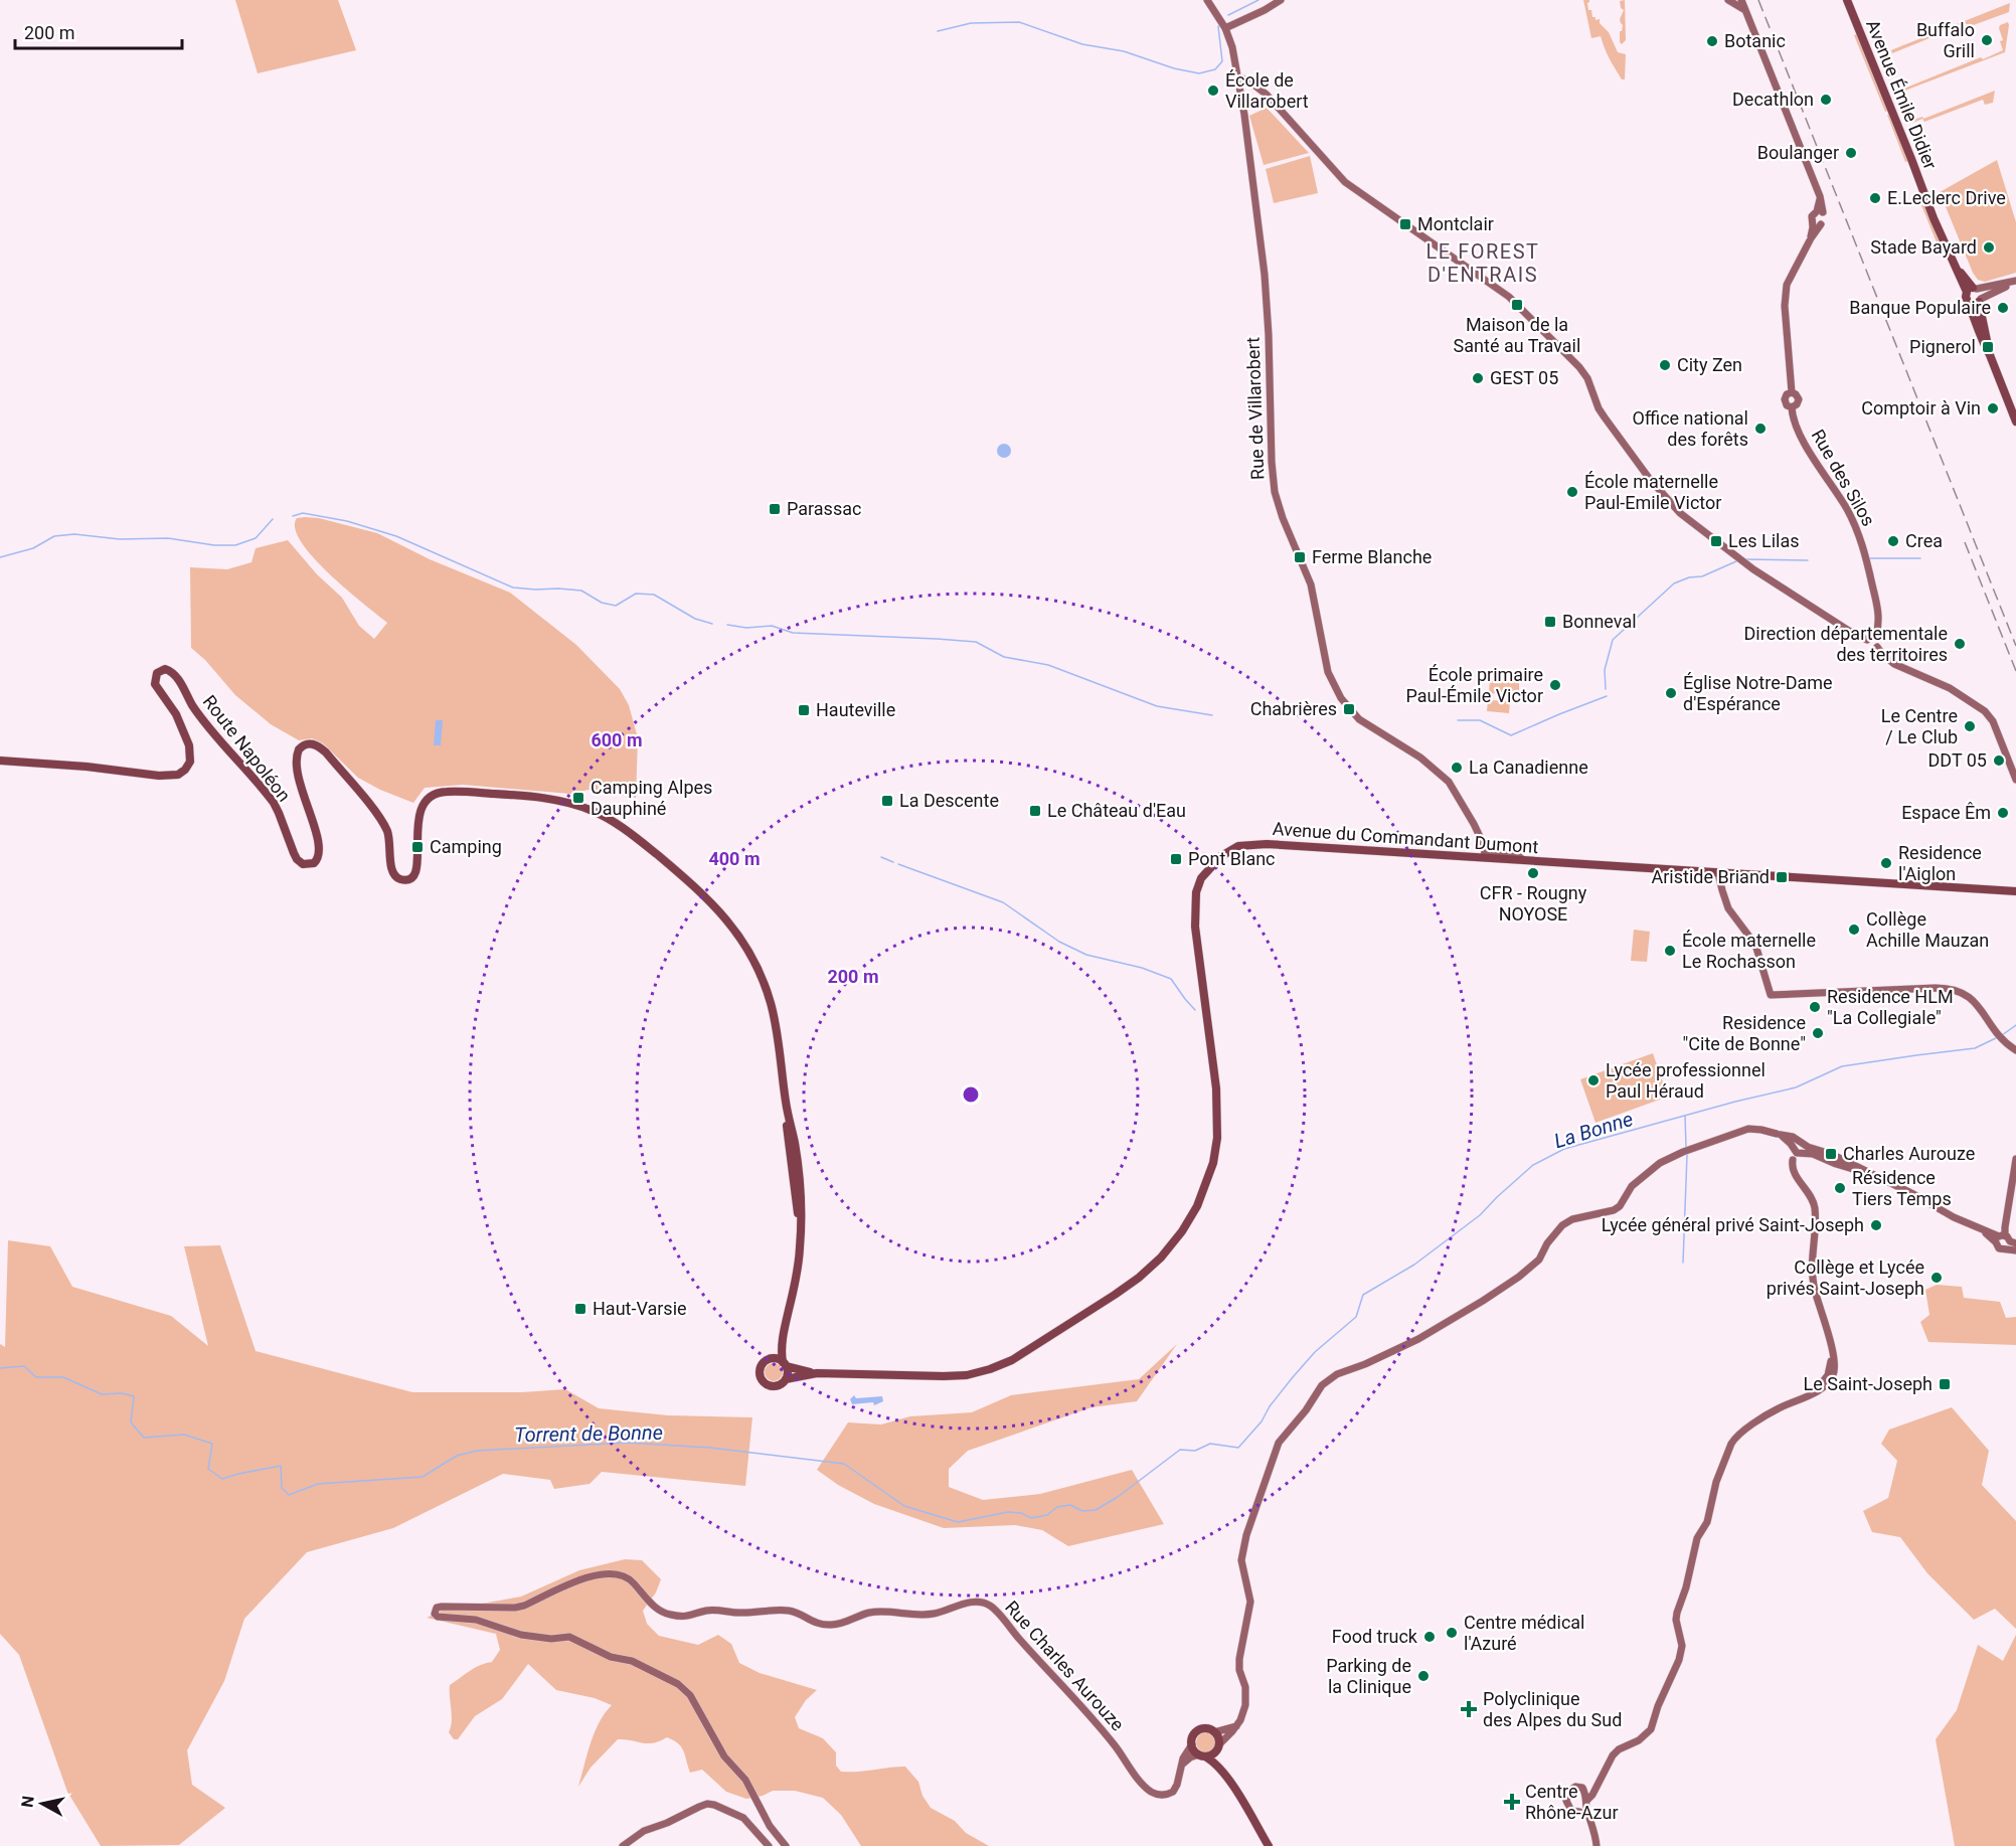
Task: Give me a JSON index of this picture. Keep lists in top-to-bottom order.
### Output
{
  "streets": {
    "main road": ["Avenue Émile Didier", "Route Napoléon", "Avenue du Commandant Dumont"],
    "street": ["Rue de Villarobert", "Rue des Silos", "Rue Charles Aurouze"]
  },
  "crossings": [
    ["Rue de Villarobert", "Avenue du Commandant Dumont"]
  ],
  "districts": ["LE FOREST D'ENTRAIS"],
  "water": ["La Bonne", "Torrent de Bonne"],
  "places": {
    "other": [
      "Buffalo Grill",
      "Botanic",
      "École de Villarobert",
      "Decathlon",
      "Boulanger",
      "E.Leclerc Drive",
      "Stade Bayard",
      "Banque Populaire",
      "City Zen",
      "GEST 05",
      "Comptoir à Vin",
      "Office national des forêts",
      "École maternelle Paul-Emile Victor",
      "Crea",
      "Direction départementale des territoires",
      "École primaire Paul-Émile Victor",
      "Église Notre-Dame d'Espérance",
      "Le Centre / Le Club",
      "DDT 05",
      "La Canadienne",
      "Espace Êm",
      "Residence l'Aiglon",
      "CFR - Rougny NOYOSE",
      "Collège Achille Mauzan",
      "École maternelle Le Rochasson",
      "Residence HLM \"La Collegiale\"",
      "Residence \"Cite de Bonne\"",
      "Lycée professionnel Paul Héraud",
      "Résidence Tiers Temps",
      "Lycée général privé Saint-Joseph",
      "Collège et Lycée privés Saint-Joseph",
      "Centre médical l'Azuré",
      "Food truck",
      "Parking de la Clinique"
    ],
    "transit": [
      "Montclair",
      "Maison de la Santé au Travail",
      "Pignerol",
      "Parassac",
      "Les Lilas",
      "Ferme Blanche",
      "Bonneval",
      "Chabrières",
      "Hauteville",
      "Camping Alpes Dauphiné",
      "La Descente",
      "Le Château d'Eau",
      "Camping",
      "Pont Blanc",
      "Aristide Briand",
      "Charles Aurouze",
      "Haut-Varsie",
      "Le Saint-Joseph"
    ],
    "health": ["Polyclinique des Alpes du Sud", "Centre Rhône-Azur"]
  },
  "scale_bar": "200 m",
  "north": "left",
  "rings": ["600 m", "400 m", "200 m"]
}
